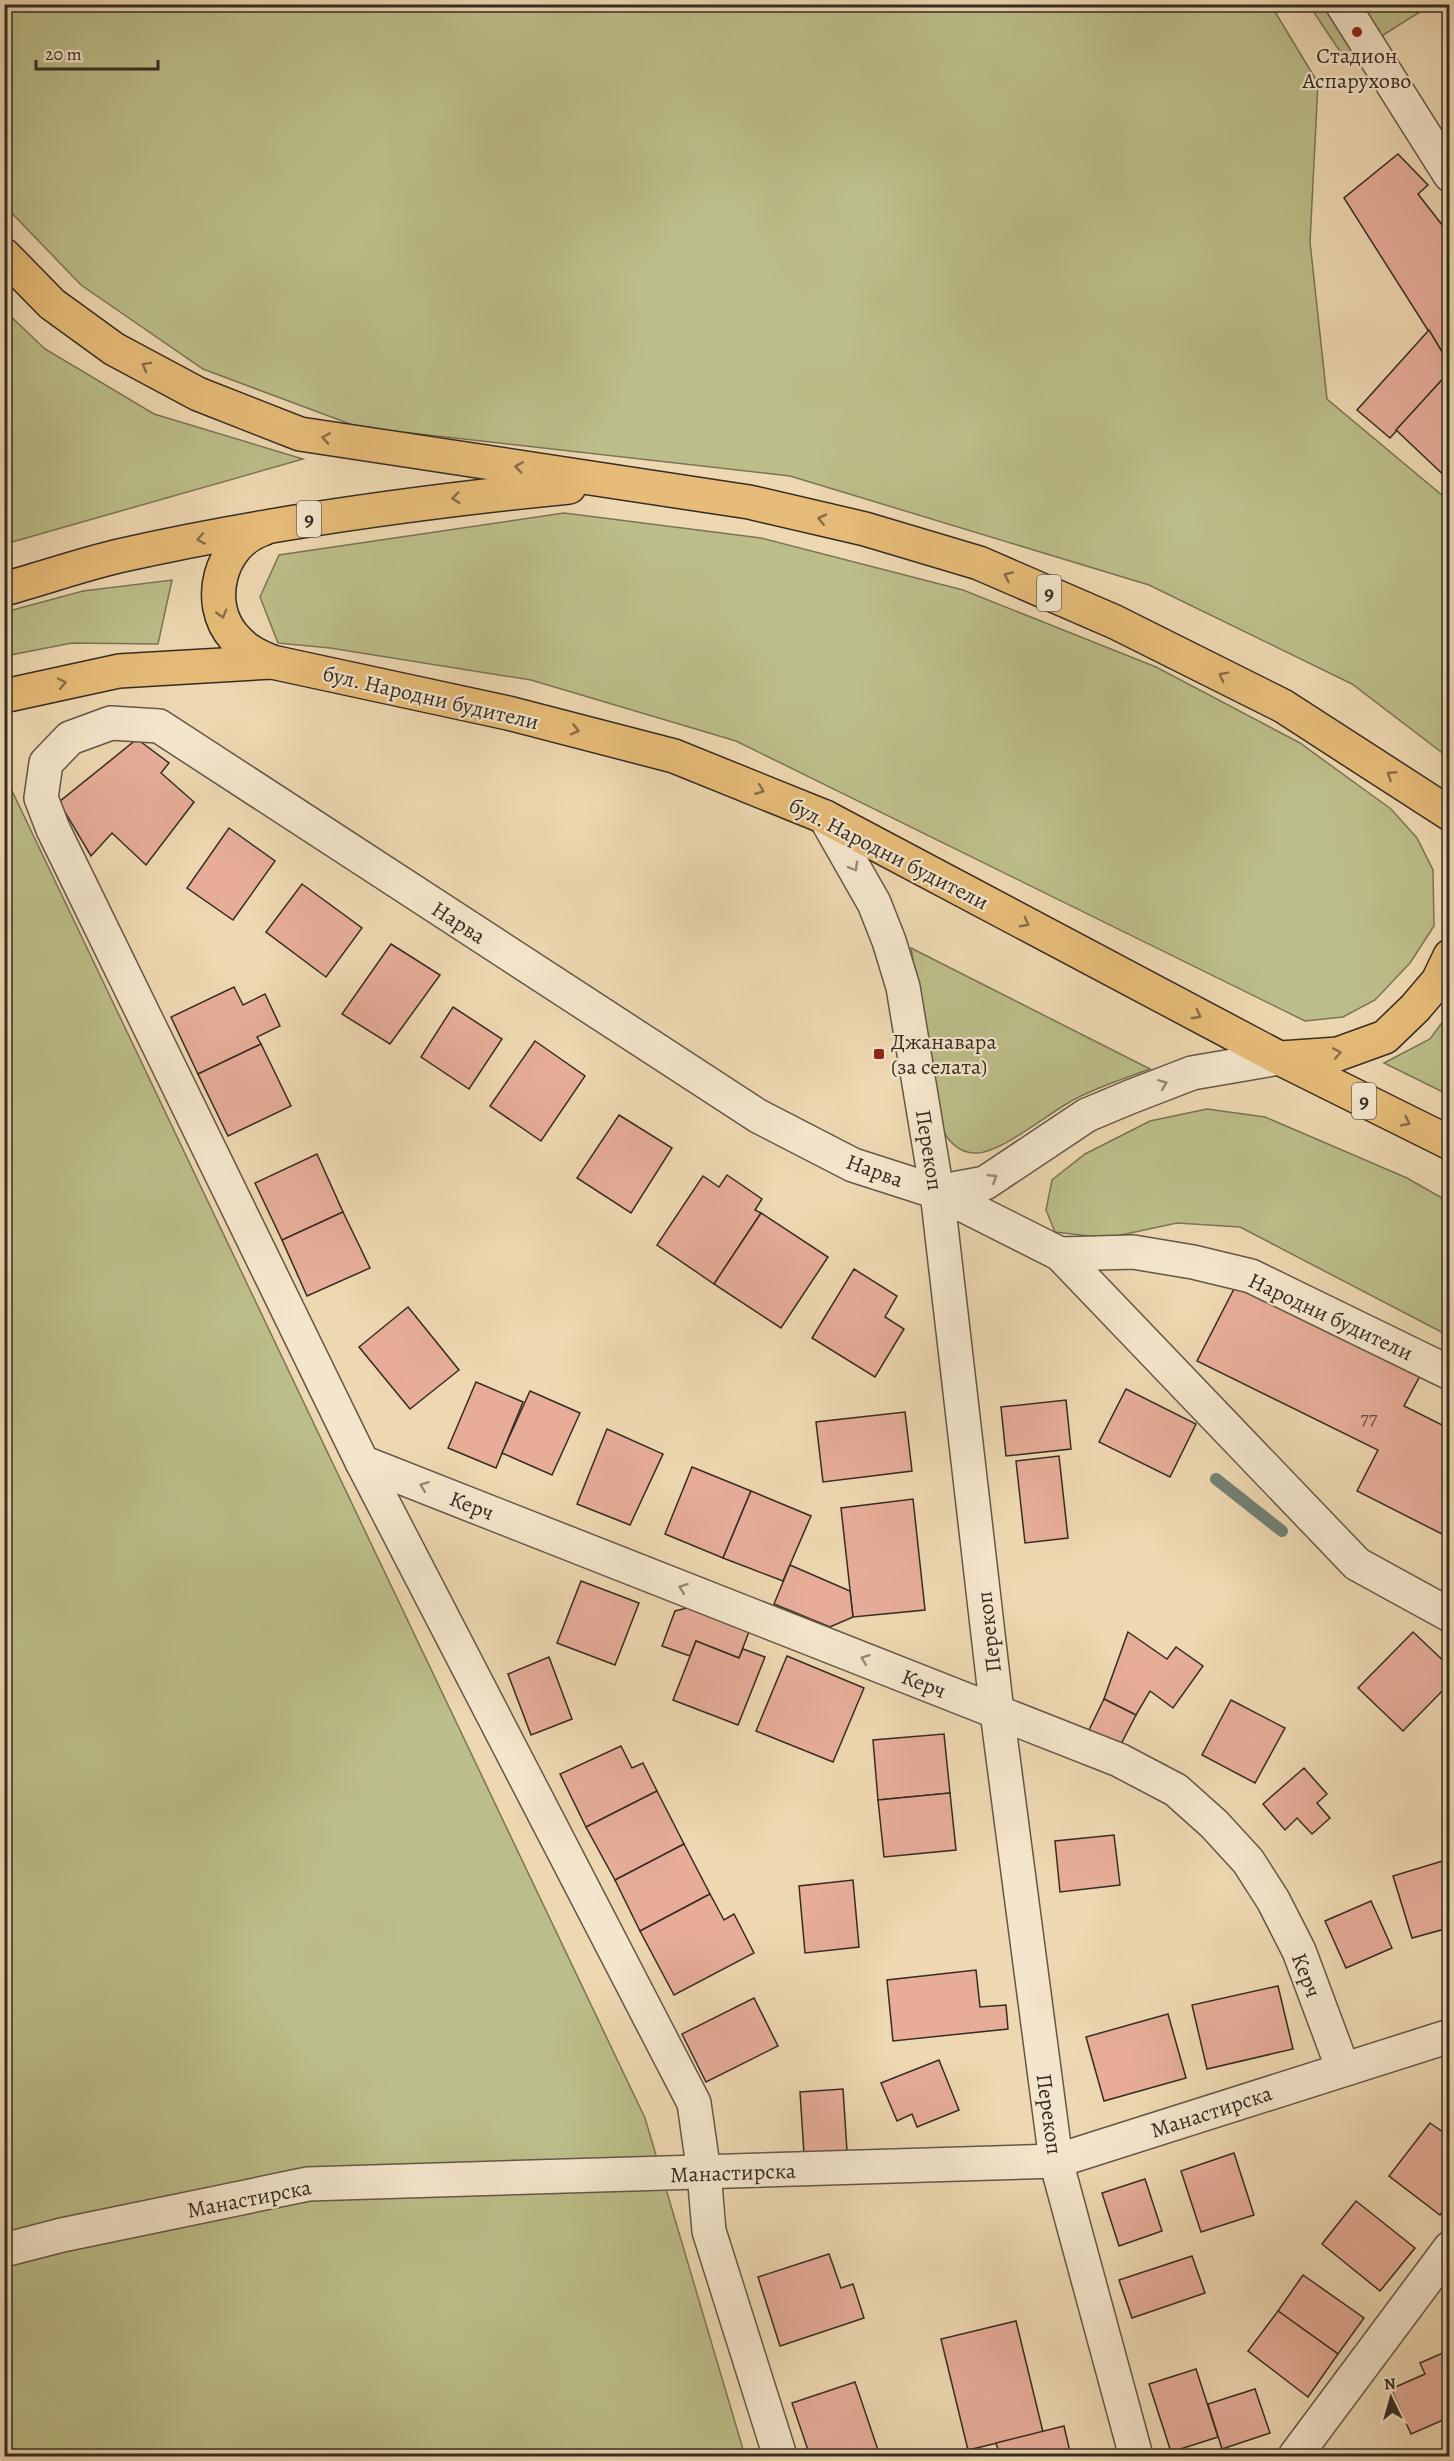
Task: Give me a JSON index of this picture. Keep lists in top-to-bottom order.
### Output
{
  "streets": {
    "main road": ["9", "бул. Народни будители"],
    "street": [
      "Нарва",
      "Перекоп",
      "Народни будители",
      "Керч",
      "Манастирска"
    ]
  },
  "crossings": [
    ["бул. Народни будители", "Перекоп"],
    ["Нарва", "Перекоп"],
    ["Нарва", "Народни будители"],
    ["Нарва", "Керч"],
    ["Нарва", "Манастирска"],
    ["Перекоп", "Народни будители"],
    ["Перекоп", "Керч"],
    ["Перекоп", "Манастирска"],
    ["Керч", "Манастирска"]
  ],
  "one_way": ["Керч"],
  "places": {
    "other": ["Стадион Аспарухово"],
    "transit": ["Джанавара (за селата)"]
  },
  "house_numbers": ["77"],
  "scale_bar": "20 m",
  "north": "top"
}
